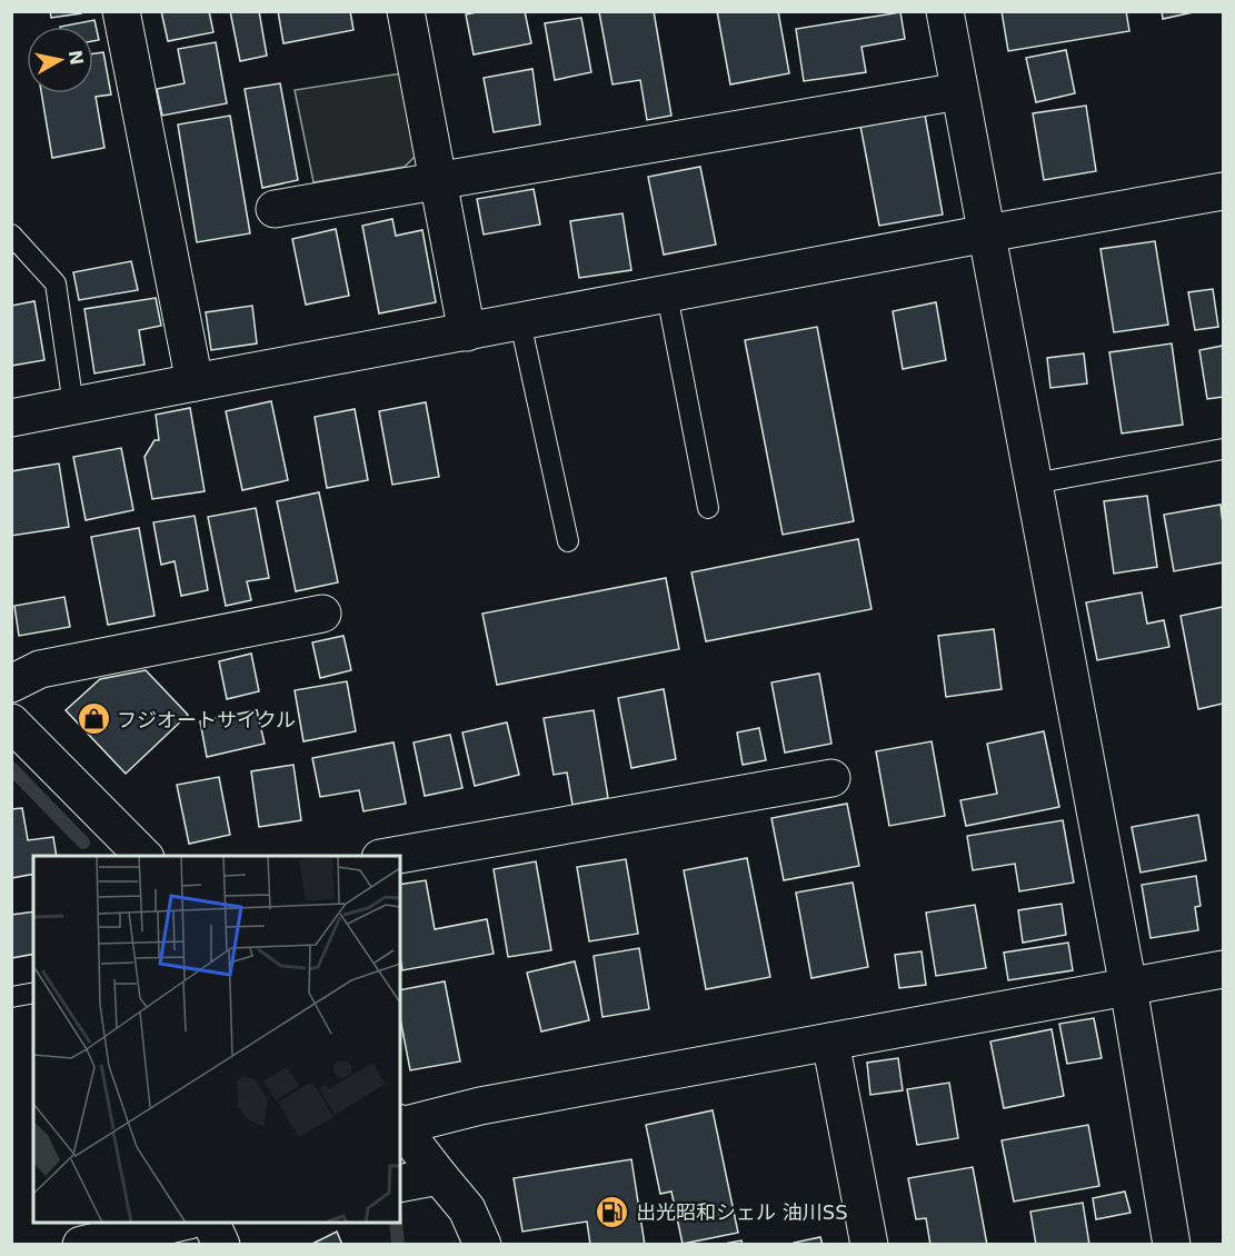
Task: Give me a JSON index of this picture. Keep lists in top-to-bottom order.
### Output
{
  "places": {
    "shop": ["フジオートサイクル"],
    "fuel station": ["出光昭和シェル 油川SS"]
  },
  "north": "right"
}
